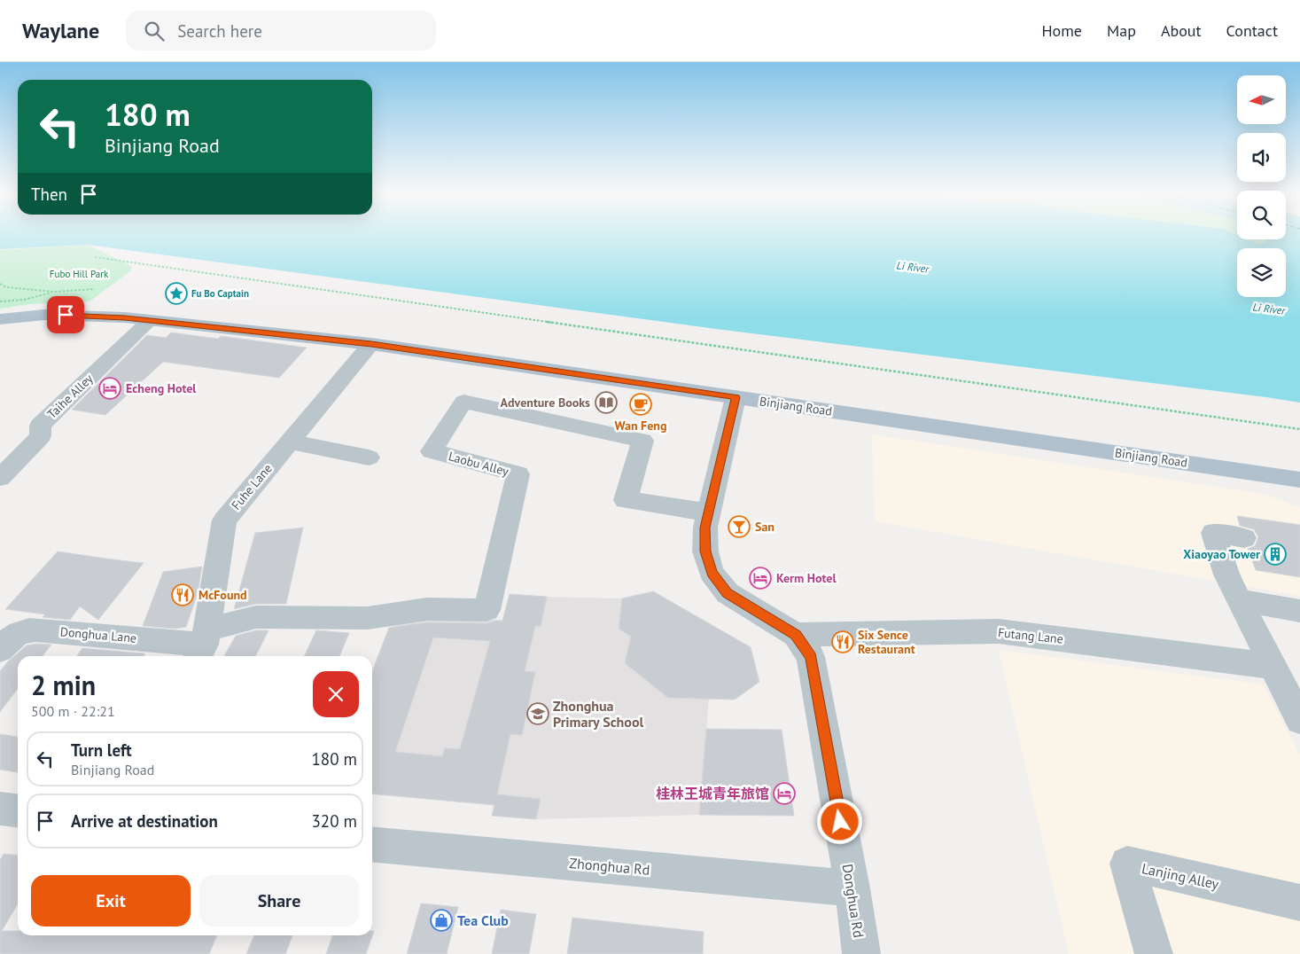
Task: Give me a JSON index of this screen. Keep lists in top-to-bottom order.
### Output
{
  "streets": {
    "main road": ["Binjiang Road"],
    "street": [
      "Taihe Alley",
      "Laobu Alley",
      "Fuhe Lane",
      "Donghua Lane",
      "Futang Lane",
      "Zhonghua Rd",
      "Lanjing Alley",
      "Donghua Rd"
    ]
  },
  "crossings": [
    ["Taihe Alley", "Binjiang Road"],
    ["Binjiang Road", "Fuhe Lane"],
    ["Binjiang Road", "Donghua Rd"],
    ["Laobu Alley", "Fuhe Lane"],
    ["Laobu Alley", "Donghua Lane"],
    ["Laobu Alley", "Donghua Rd"],
    ["Fuhe Lane", "Donghua Lane"],
    ["Futang Lane", "Donghua Rd"],
    ["Zhonghua Rd", "Donghua Rd"]
  ],
  "water": ["Li River"],
  "parks": ["Fubo Hill Park"],
  "places": {
    "place": ["Fu Bo Captain"],
    "hotel": ["Echeng Hotel", "Kerm Hotel", "桂林王城青年旅馆"],
    "library": ["Adventure Books"],
    "cafe": ["Wan Feng"],
    "bar": ["San"],
    "building": ["Xiaoyao Tower"],
    "restaurant": ["McFound", "Six Sence Restaurant"],
    "school or university": ["Zhonghua Primary School"],
    "shop": ["Tea Club"]
  },
  "north": "left",
  "page": {
    "header": "Waylane",
    "search": "Search here",
    "nav": [
      "Home",
      "Map",
      "About",
      "Contact"
    ],
    "turn": ["180 m", "Binjiang Road"],
    "then": "Then",
    "heading": ["2 min", "500 m · 22:21"],
    "list": [
      {
        "name": "Turn left",
        "note": "Binjiang Road",
        "value": "180 m"
      },
      {
        "name": "Arrive at destination",
        "value": "320 m"
      }
    ],
    "buttons": ["Exit", "Share"]
  }
}
